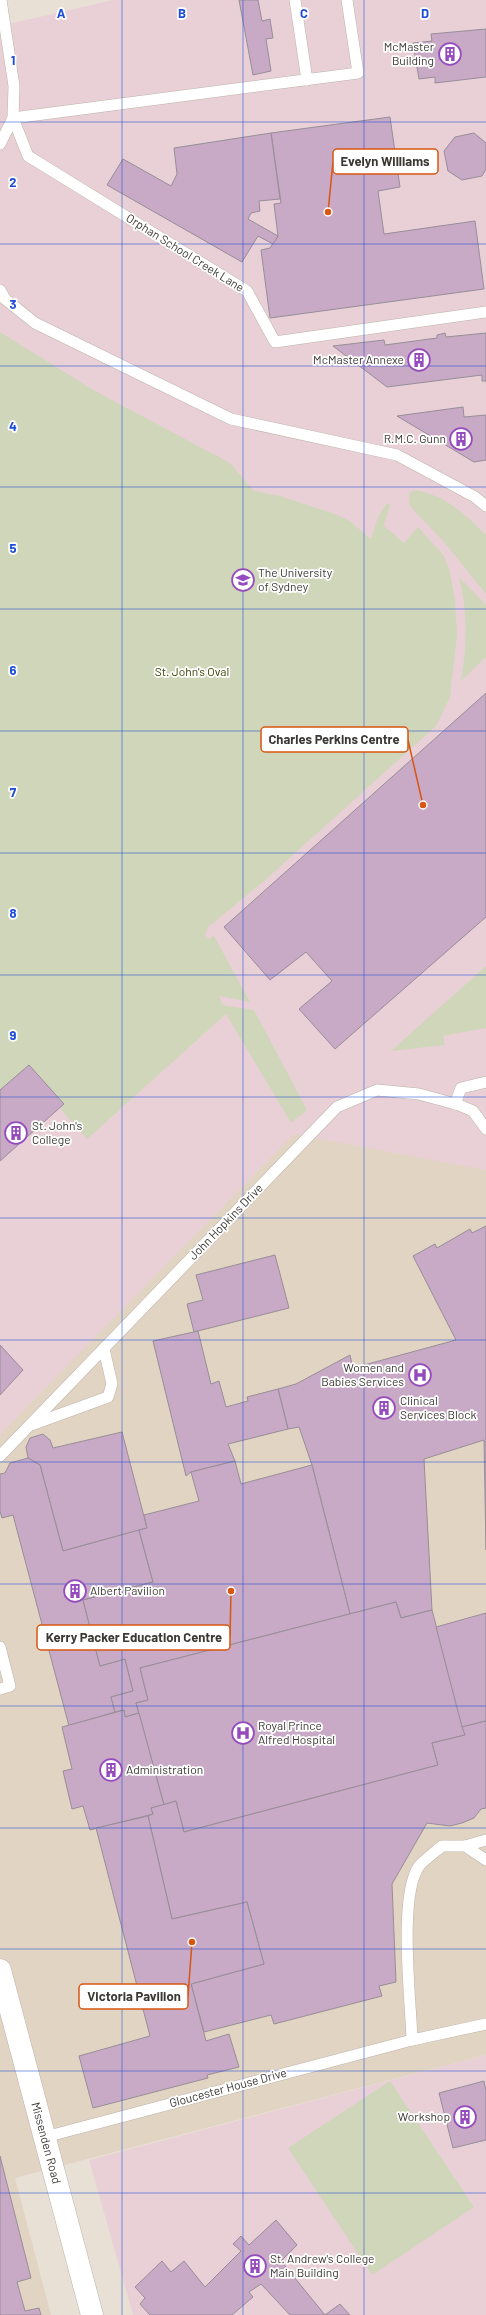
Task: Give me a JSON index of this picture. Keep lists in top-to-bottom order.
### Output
{
  "streets": {
    "street": ["Missenden Road"],
    "lane": ["Orphan School Creek Lane", "John Hopkins Drive", "Gloucester House Drive"]
  },
  "crossings": [
    ["Gloucester House Drive", "Missenden Road"]
  ],
  "parks": ["St. John's Oval"],
  "places": {
    "building": [
      "McMaster Building",
      "McMaster Annexe",
      "R.M.C. Gunn",
      "St. John's College",
      "Clinical Services Block",
      "Albert Pavilion",
      "Administration",
      "Workshop",
      "St. Andrew's College Main Building"
    ],
    "other": [
      "Evelyn Williams",
      "Charles Perkins Centre",
      "Kerry Packer Education Centre",
      "Victoria Pavilion"
    ],
    "school or university": ["The University of Sydney"],
    "hospital": ["Women and Babies Services", "Royal Prince Alfred Hospital"]
  },
  "grid": {
    "columns": [
      "A",
      "B",
      "C",
      "D"
    ],
    "rows": [
      "1",
      "2",
      "3",
      "4",
      "5",
      "6",
      "7",
      "8",
      "9"
    ]
  }
}
